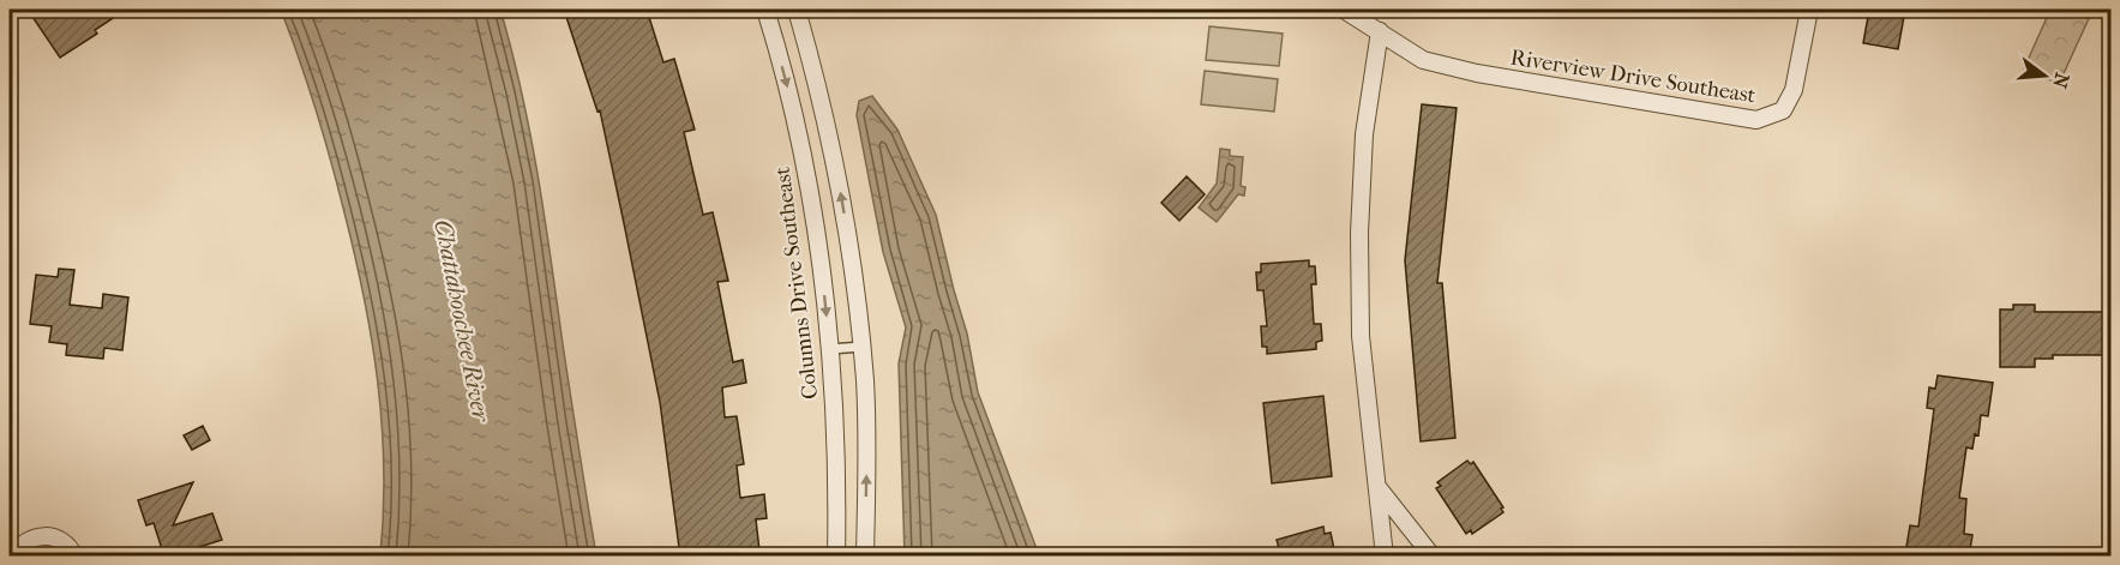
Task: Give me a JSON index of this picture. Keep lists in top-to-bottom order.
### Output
{
  "streets": {
    "street": ["Riverview Drive Southeast", "Columns Drive Southeast"]
  },
  "water": ["Chattahoochee River"],
  "north": "right"
}
